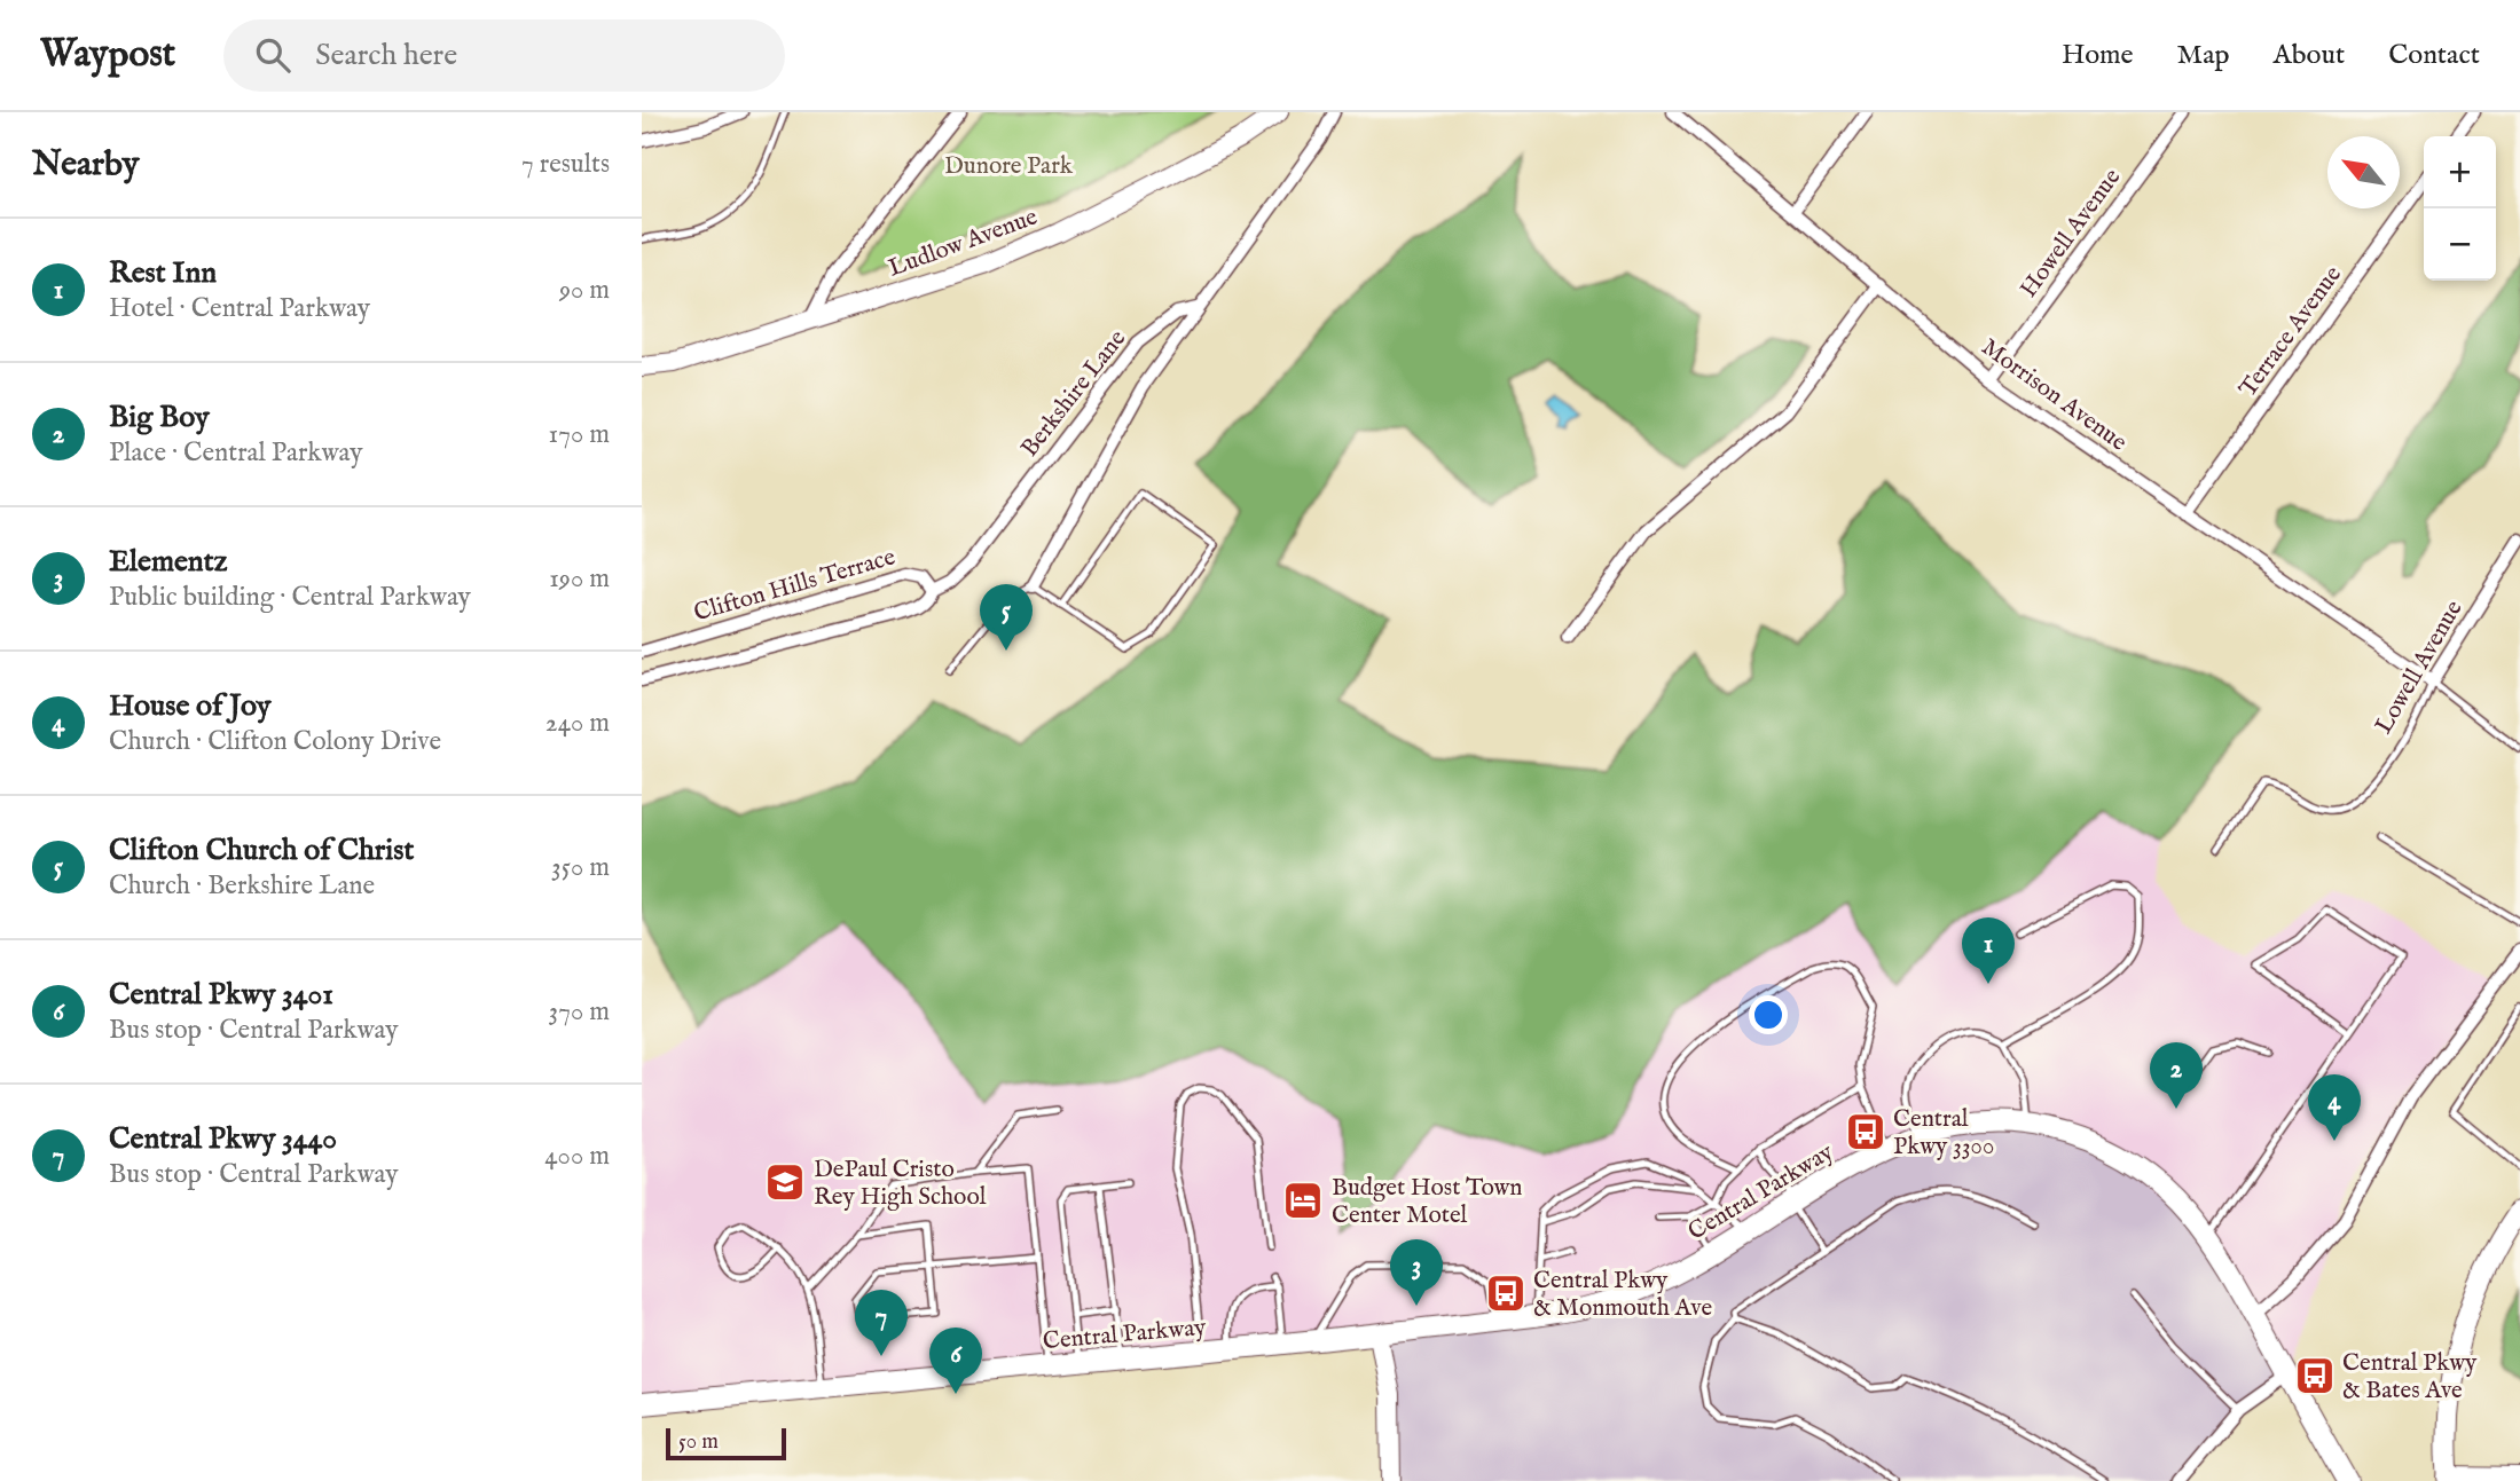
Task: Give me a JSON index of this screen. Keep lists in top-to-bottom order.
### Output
{
  "streets": {
    "main road": ["Ludlow Avenue", "Central Parkway"],
    "street": [
      "Howell Avenue",
      "Terrace Avenue",
      "Berkshire Lane",
      "Morrison Avenue",
      "Clifton Hills Terrace",
      "Lowell Avenue"
    ]
  },
  "crossings": [
    ["Howell Avenue", "Morrison Avenue"],
    ["Terrace Avenue", "Morrison Avenue"],
    ["Berkshire Lane", "Clifton Hills Terrace"],
    ["Morrison Avenue", "Lowell Avenue"]
  ],
  "parks": ["Dunore Park"],
  "places": {
    "bus stop": ["Central Pkwy 3300", "Central Pkwy & Monmouth Ave", "Central Pkwy & Bates Ave"],
    "school or university": ["DePaul Cristo Rey High School"],
    "hotel": ["Budget Host Town Center Motel"]
  },
  "scale_bar": "50 m",
  "north": "top left",
  "page": {
    "header": "Waypost",
    "search": "Search here",
    "nav": [
      "Home",
      "Map",
      "About",
      "Contact"
    ],
    "heading": ["Nearby", "7 results"],
    "map_buttons": ["+", "−"],
    "list": [
      {
        "mark": "1",
        "name": "Rest Inn",
        "note": "Hotel · Central Parkway",
        "value": "90 m"
      },
      {
        "mark": "2",
        "name": "Big Boy",
        "note": "Place · Central Parkway",
        "value": "170 m"
      },
      {
        "mark": "3",
        "name": "Elementz",
        "note": "Public building · Central Parkway",
        "value": "190 m"
      },
      {
        "mark": "4",
        "name": "House of Joy",
        "note": "Church · Clifton Colony Drive",
        "value": "240 m"
      },
      {
        "mark": "5",
        "name": "Clifton Church of Christ",
        "note": "Church · Berkshire Lane",
        "value": "350 m"
      },
      {
        "mark": "6",
        "name": "Central Pkwy 3401",
        "note": "Bus stop · Central Parkway",
        "value": "370 m"
      },
      {
        "mark": "7",
        "name": "Central Pkwy 3440",
        "note": "Bus stop · Central Parkway",
        "value": "400 m"
      }
    ],
    "pins": [
      "5",
      "1",
      "2",
      "4",
      "3",
      "7",
      "6"
    ],
    "scale": "50 m"
  }
}
